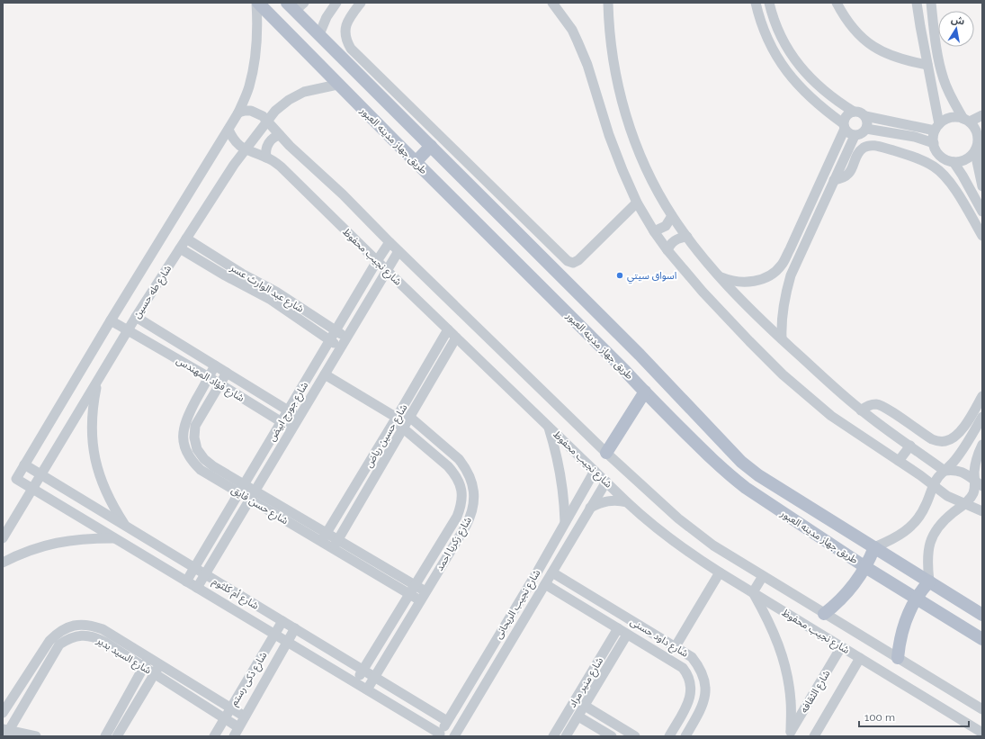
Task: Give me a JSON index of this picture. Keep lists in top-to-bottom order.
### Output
{
  "streets": {
    "main road": ["طريق جهاز مدينه العبور"],
    "street": [
      "شارع نجيب محفوظ",
      "شارع عبد الوارث عسر",
      "شارع طه حسين",
      "شارع فؤاد المهندس",
      "شارع جورج ابيض",
      "شارع حسين رياض",
      "شارع حسن فايق",
      "شارع زكريا احمد",
      "شارع أم كلثوم",
      "شارع نجيب الريحانى",
      "شارع داود حسنى",
      "شارع السيد بدير",
      "شارع ذكى رستم",
      "شارع منير مراد",
      "شارع الثقافه"
    ]
  },
  "crossings": [
    ["طريق جهاز مدينه العبور", "شارع طه حسين"],
    ["شارع نجيب محفوظ", "شارع طه حسين"],
    ["شارع نجيب محفوظ", "شارع جورج ابيض"],
    ["شارع نجيب محفوظ", "شارع حسين رياض"],
    ["شارع نجيب محفوظ", "شارع نجيب الريحانى"],
    ["شارع نجيب محفوظ", "شارع الثقافه"],
    ["شارع عبد الوارث عسر", "شارع طه حسين"],
    ["شارع عبد الوارث عسر", "شارع جورج ابيض"],
    ["شارع طه حسين", "شارع فؤاد المهندس"],
    ["شارع طه حسين", "شارع أم كلثوم"],
    ["شارع فؤاد المهندس", "شارع جورج ابيض"],
    ["شارع فؤاد المهندس", "شارع حسن فايق"],
    ["شارع جورج ابيض", "شارع حسن فايق"],
    ["شارع جورج ابيض", "شارع أم كلثوم"],
    ["شارع حسين رياض", "شارع حسن فايق"],
    ["شارع حسين رياض", "شارع زكريا احمد"],
    ["شارع حسن فايق", "شارع زكريا احمد"],
    ["شارع زكريا احمد", "شارع أم كلثوم"],
    ["شارع أم كلثوم", "شارع نجيب الريحانى"],
    ["شارع أم كلثوم", "شارع ذكى رستم"],
    ["شارع نجيب الريحانى", "شارع داود حسنى"],
    ["شارع داود حسنى", "شارع منير مراد"],
    ["شارع السيد بدير", "شارع ذكى رستم"]
  ],
  "places": ["اسواق سيتي"],
  "scale_bar": "100 m",
  "north": "top"
}
